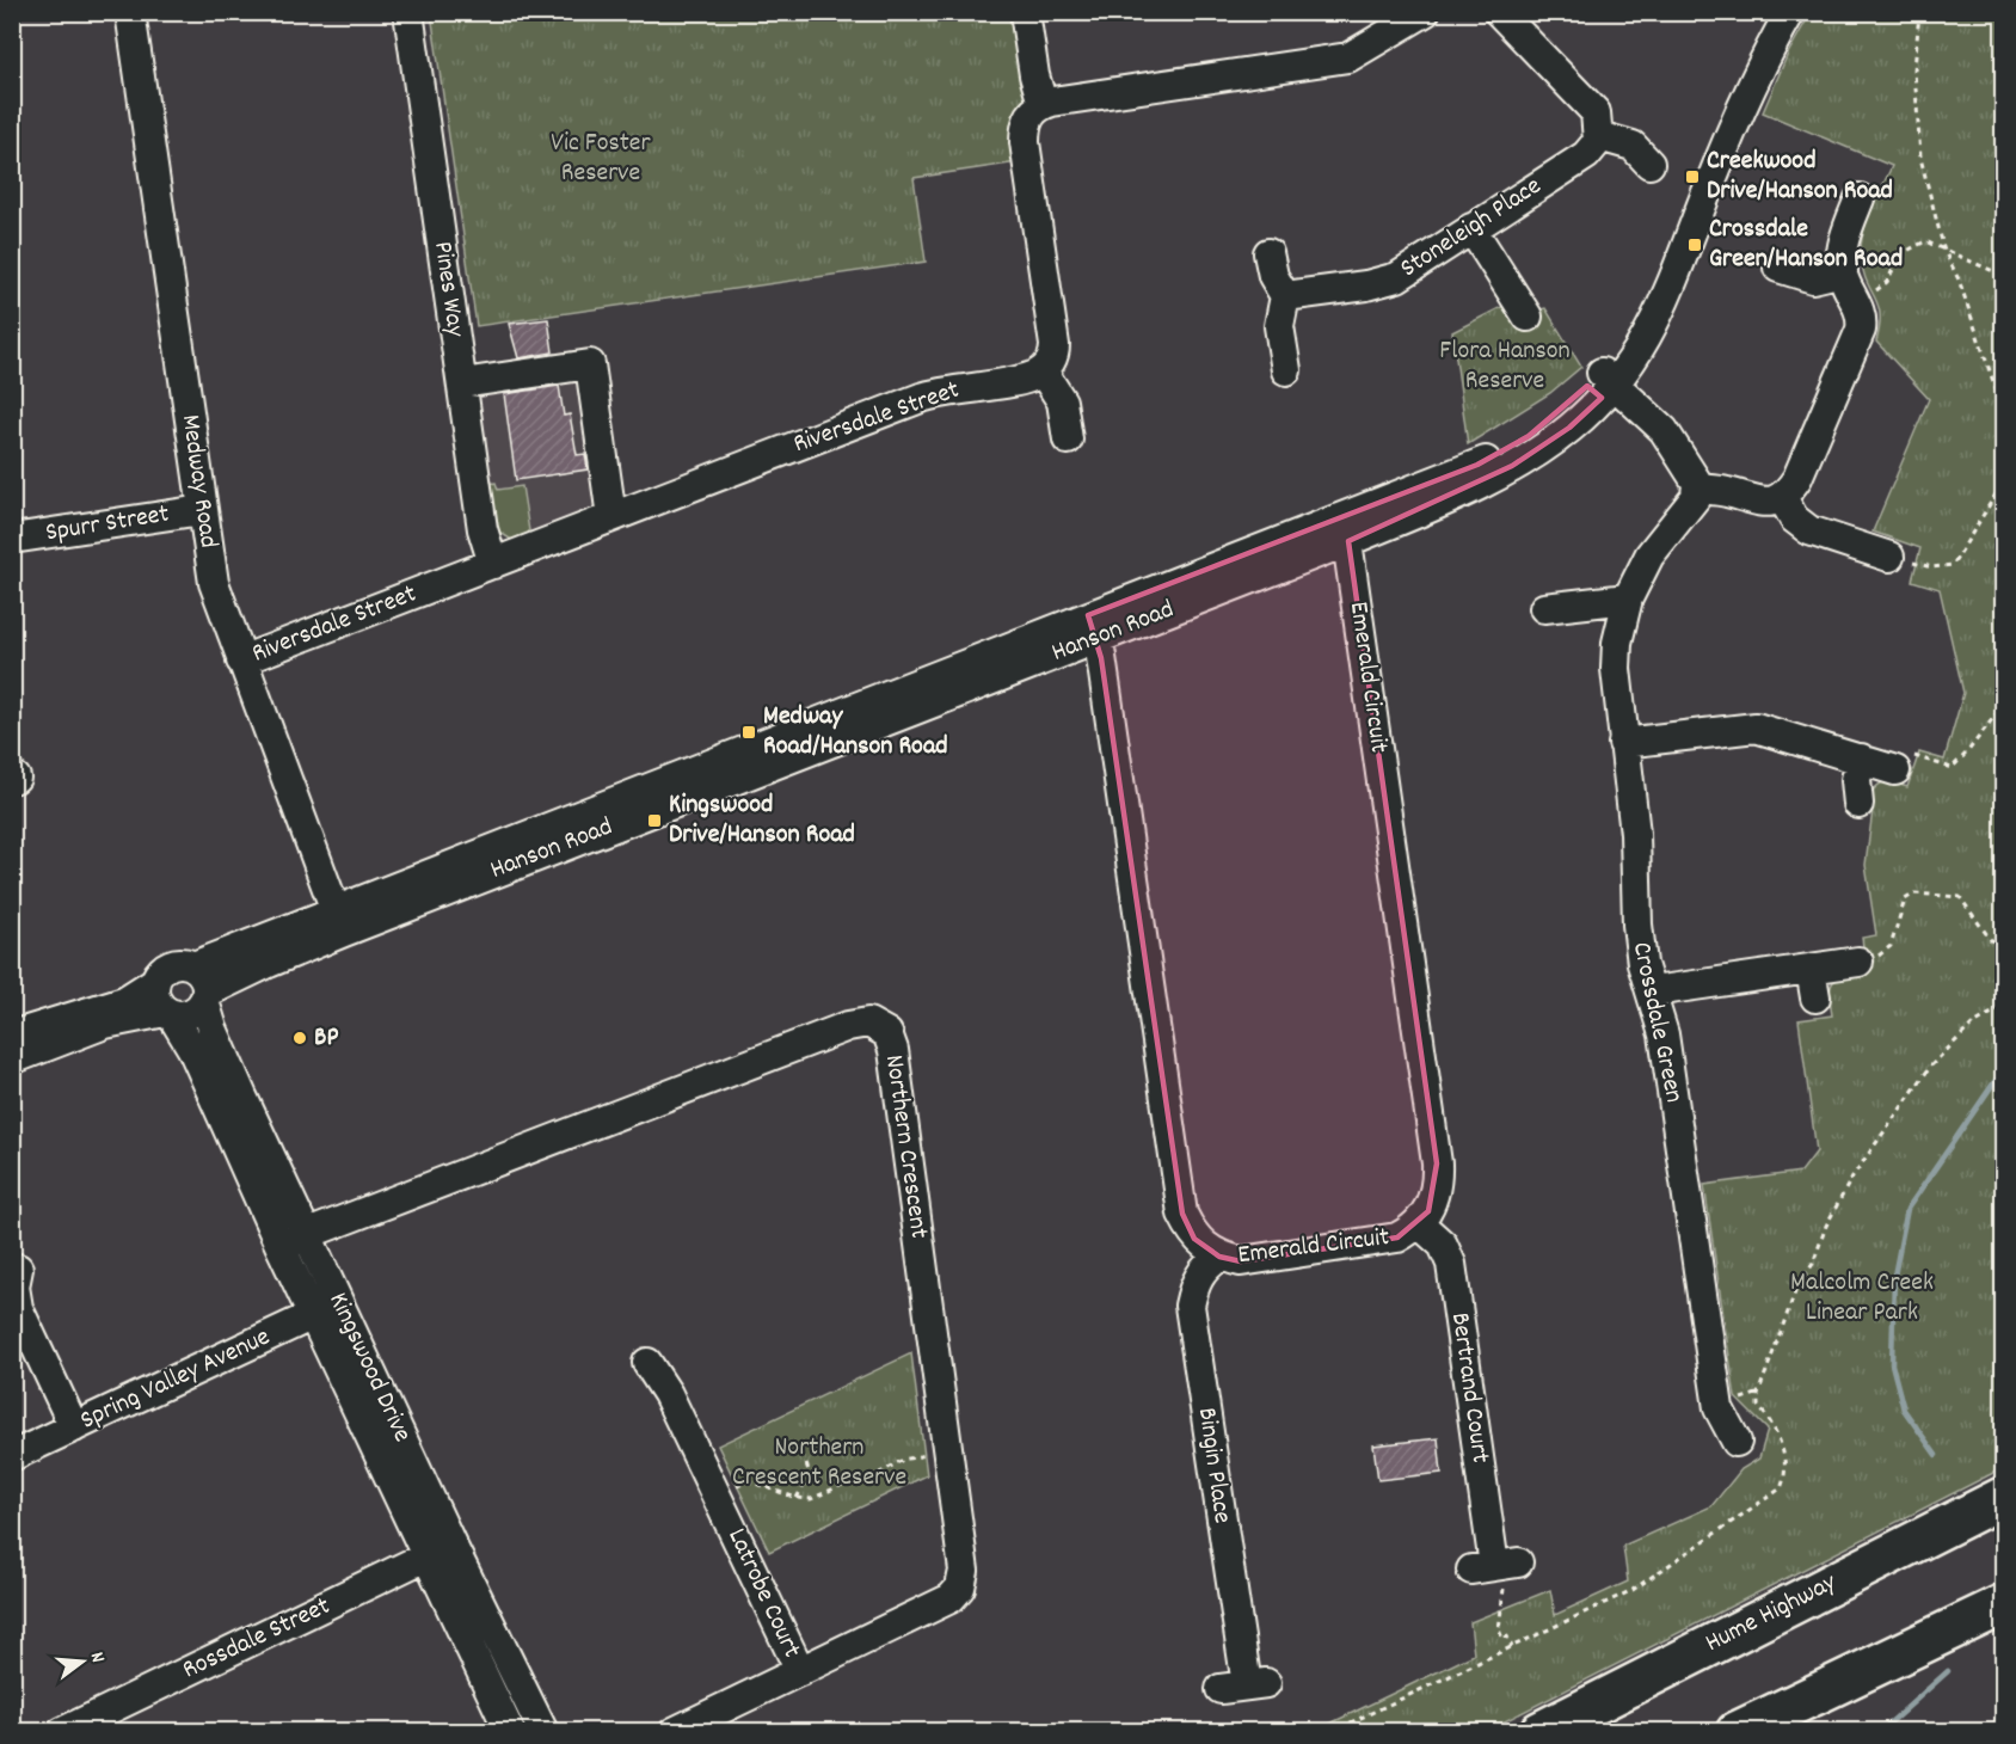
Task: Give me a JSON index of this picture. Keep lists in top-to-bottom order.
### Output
{
  "streets": {
    "highway": ["Hume Highway"],
    "street": [
      "Stoneleigh Place",
      "Pines Way",
      "Riversdale Street",
      "Medway Road",
      "Spurr Street",
      "Hanson Road",
      "Emerald Circuit",
      "Crossdale Green",
      "Northern Crescent",
      "Kingswood Drive",
      "Spring Valley Avenue",
      "Bertrand Court",
      "Bingin Place",
      "Latrobe Court",
      "Rossdale Street"
    ]
  },
  "crossings": [
    ["Pines Way", "Riversdale Street"],
    ["Riversdale Street", "Medway Road"],
    ["Medway Road", "Spurr Street"],
    ["Medway Road", "Hanson Road"],
    ["Hanson Road", "Emerald Circuit"],
    ["Hanson Road", "Kingswood Drive"],
    ["Emerald Circuit", "Bertrand Court"],
    ["Emerald Circuit", "Bingin Place"],
    ["Northern Crescent", "Kingswood Drive"],
    ["Northern Crescent", "Latrobe Court"],
    ["Kingswood Drive", "Spring Valley Avenue"],
    ["Kingswood Drive", "Rossdale Street"]
  ],
  "parks": [
    "Vic Foster Reserve",
    "Flora Hanson Reserve",
    "Malcolm Creek Linear Park",
    "Northern Crescent Reserve"
  ],
  "places": {
    "transit": [
      "Creekwood Drive/Hanson Road",
      "Crossdale Green/Hanson Road",
      "Medway Road/Hanson Road",
      "Kingswood Drive/Hanson Road"
    ],
    "other": ["BP"]
  },
  "north": "right"
}
